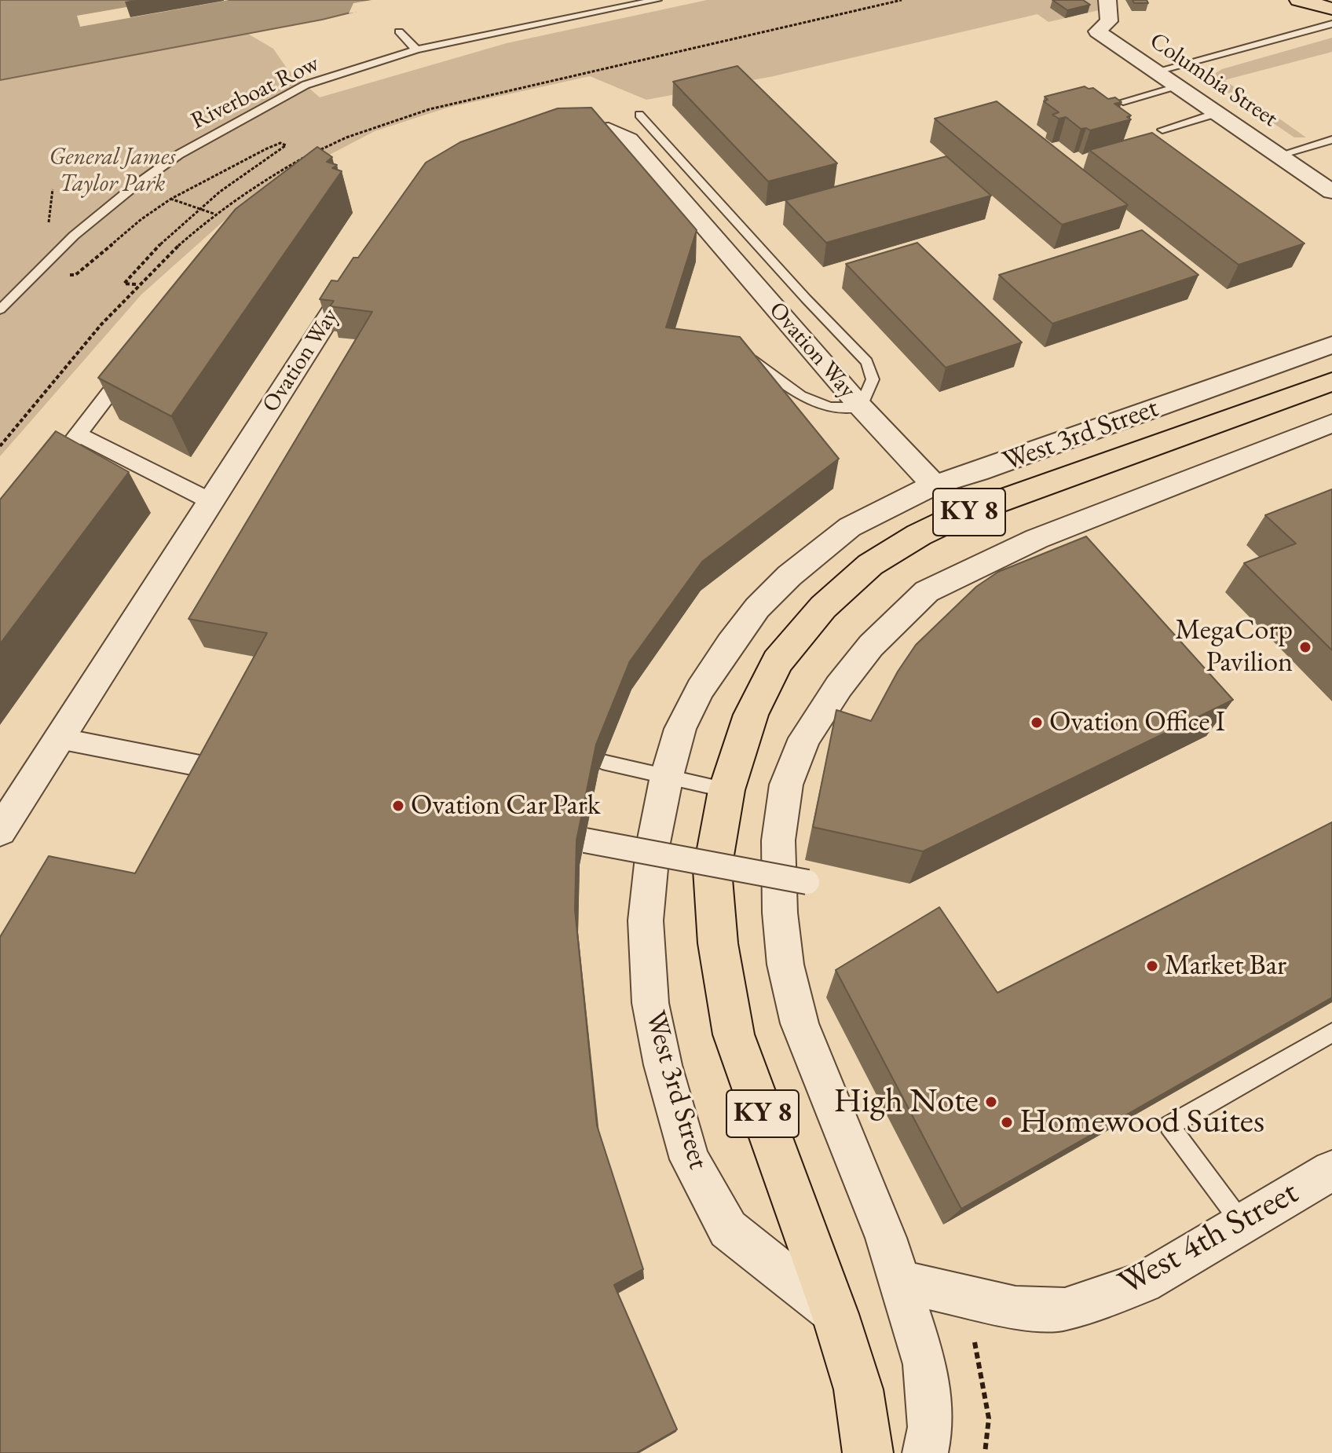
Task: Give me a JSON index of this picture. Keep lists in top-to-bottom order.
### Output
{
  "streets": {
    "main road": ["West 3rd Street", "KY 8"],
    "street": ["Columbia Street", "Ovation Way", "West 4th Street"],
    "lane": ["Riverboat Row"]
  },
  "crossings": [
    ["Ovation Way", "West 3rd Street"]
  ],
  "parks": ["General James Taylor Park"],
  "places": [
    "MegaCorp Pavilion",
    "Ovation Office I",
    "Ovation Car Park",
    "Market Bar",
    "High Note",
    "Homewood Suites"
  ]
}
